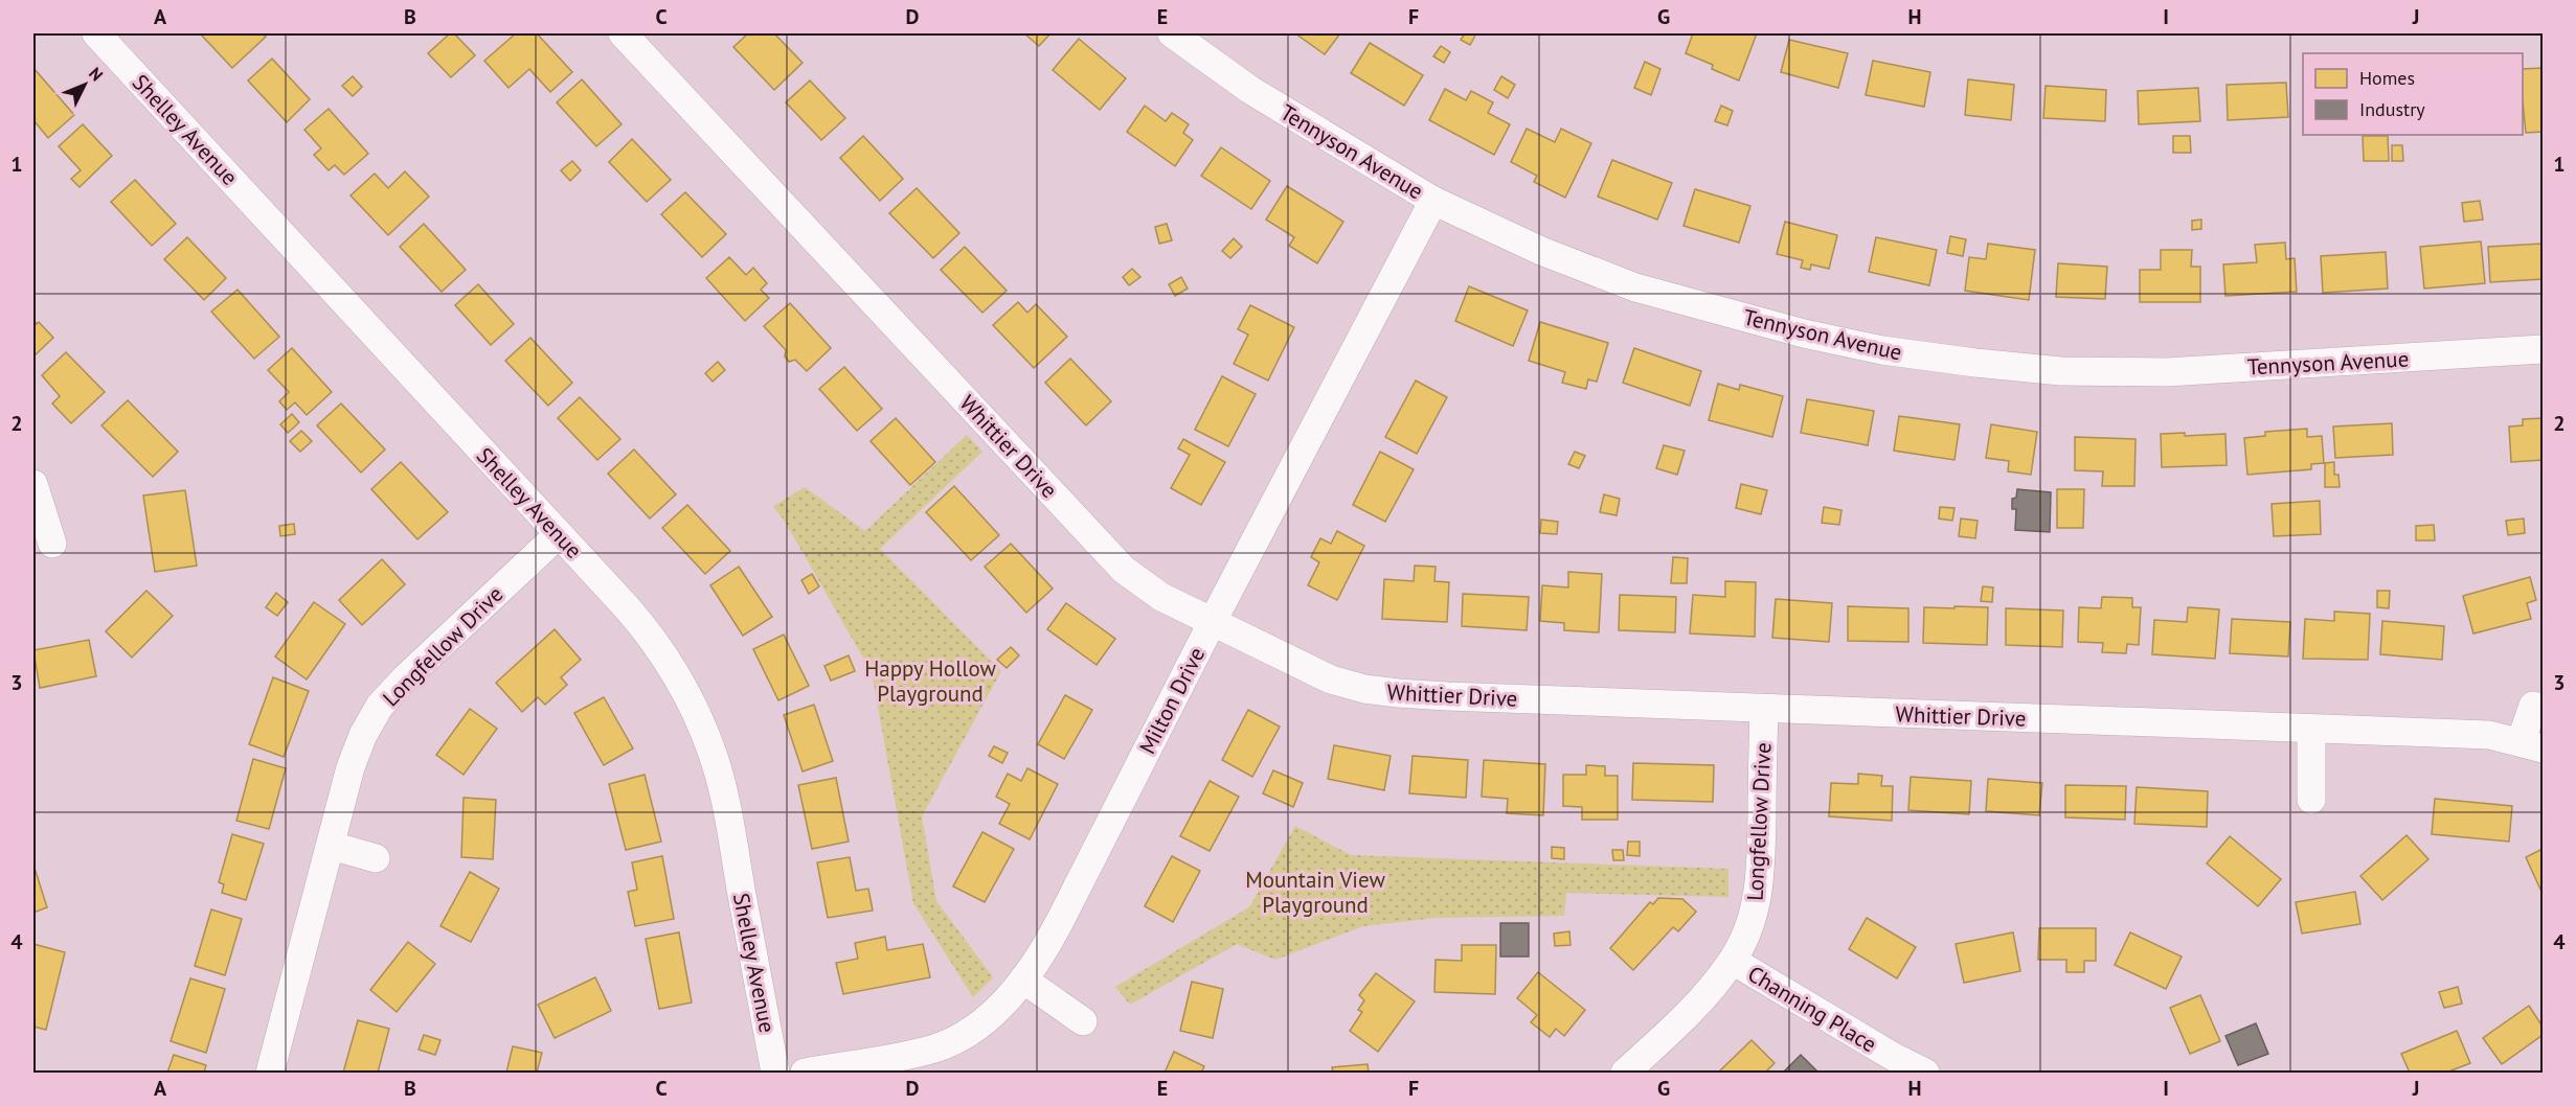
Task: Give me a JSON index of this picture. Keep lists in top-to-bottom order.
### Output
{
  "streets": {
    "street": [
      "Shelley Avenue",
      "Tennyson Avenue",
      "Whittier Drive",
      "Longfellow Drive",
      "Milton Drive",
      "Channing Place"
    ]
  },
  "crossings": [
    ["Shelley Avenue", "Longfellow Drive"],
    ["Tennyson Avenue", "Milton Drive"],
    ["Whittier Drive", "Longfellow Drive"],
    ["Whittier Drive", "Milton Drive"],
    ["Longfellow Drive", "Channing Place"]
  ],
  "parks": ["Happy Hollow Playground", "Mountain View Playground"],
  "legend": ["Homes", "Industry"],
  "north": "top right",
  "grid": {
    "columns": [
      "A",
      "B",
      "C",
      "D",
      "E",
      "F",
      "G",
      "H",
      "I",
      "J"
    ],
    "rows": [
      "1",
      "2",
      "3",
      "4"
    ]
  }
}
